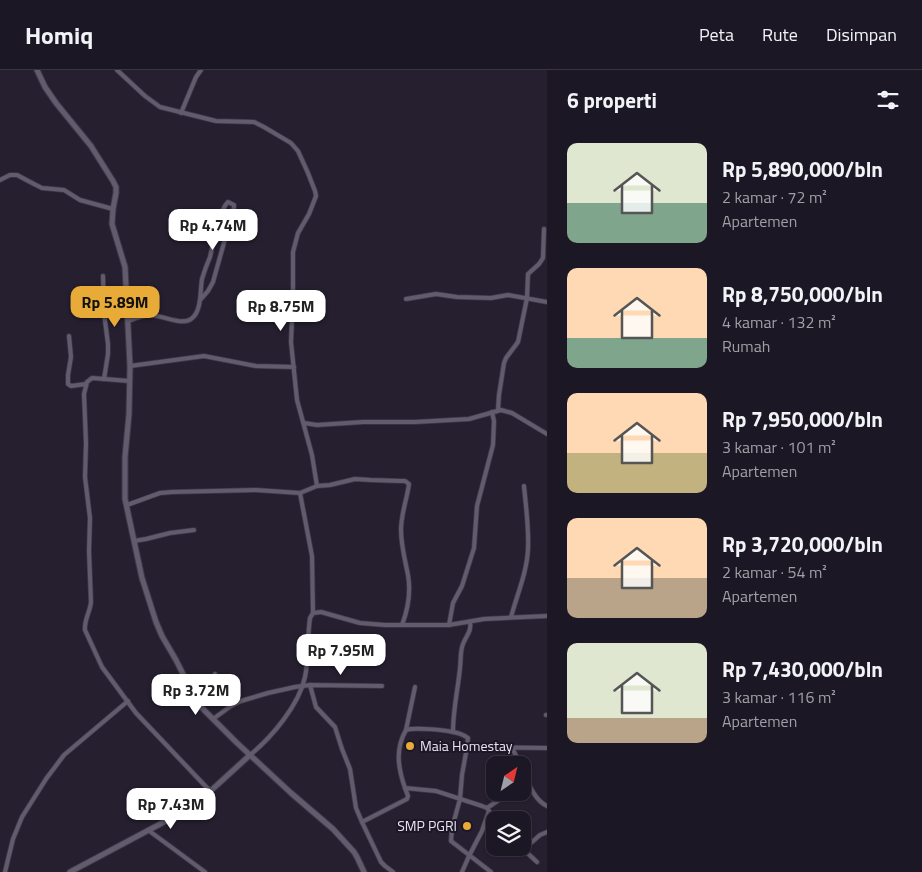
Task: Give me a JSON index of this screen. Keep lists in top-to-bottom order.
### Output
{
  "places": ["Maia Homestay", "SMP PGRI"],
  "north": "top right",
  "page": {
    "header": "Homiq",
    "nav": ["Peta", "Rute", "Disimpan"],
    "heading": "6 properti",
    "list": [
      {
        "name": "Rp 5,890,000/bln",
        "note": "2 kamar · 72 m² · Apartemen"
      },
      {
        "name": "Rp 8,750,000/bln",
        "note": "4 kamar · 132 m² · Rumah"
      },
      {
        "name": "Rp 7,950,000/bln",
        "note": "3 kamar · 101 m² · Apartemen"
      },
      {
        "name": "Rp 3,720,000/bln",
        "note": "2 kamar · 54 m² · Apartemen"
      },
      {
        "name": "Rp 7,430,000/bln",
        "note": "3 kamar · 116 m² · Apartemen"
      }
    ],
    "price": [
      "Rp 4.74M",
      "Rp 5.89M",
      "Rp 8.75M",
      "Rp 7.95M",
      "Rp 3.72M",
      "Rp 7.43M"
    ]
  }
}
